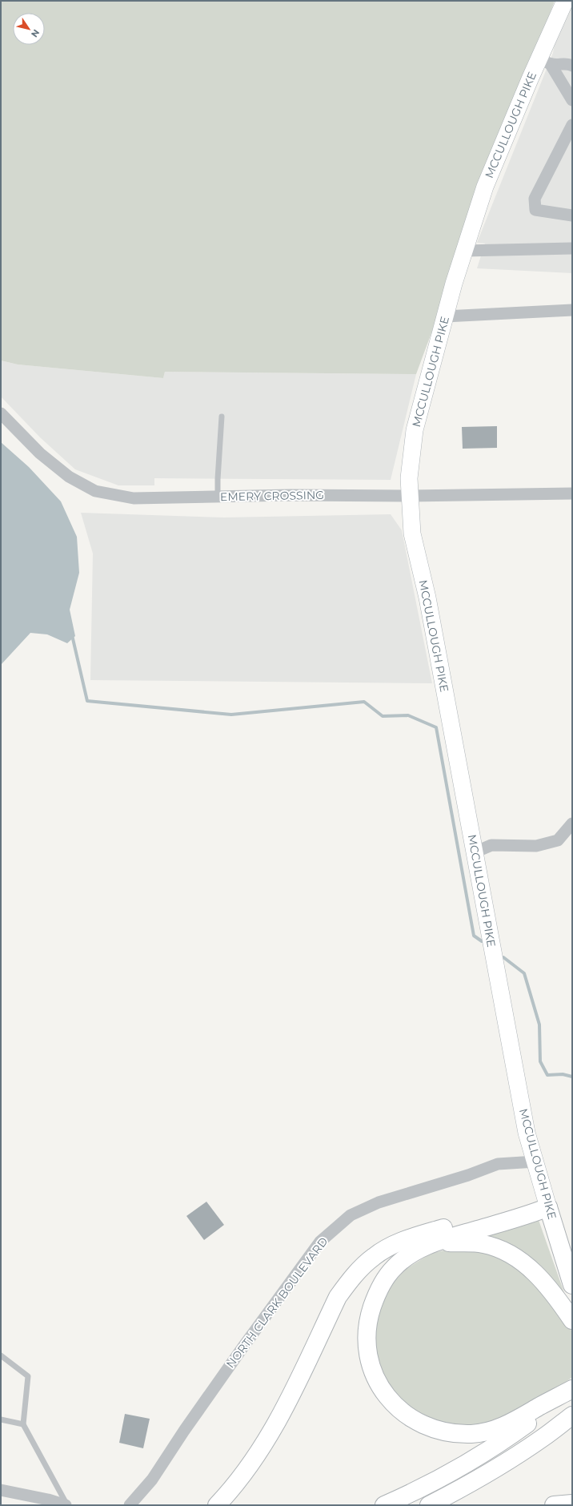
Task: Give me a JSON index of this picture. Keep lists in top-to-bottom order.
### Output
{
  "streets": {
    "main road": ["MCCULLOUGH PIKE"],
    "street": ["EMERY CROSSING", "NORTH CLARK BOULEVARD"]
  },
  "crossings": [
    ["MCCULLOUGH PIKE", "EMERY CROSSING"],
    ["MCCULLOUGH PIKE", "NORTH CLARK BOULEVARD"]
  ],
  "north": "bottom right"
}
